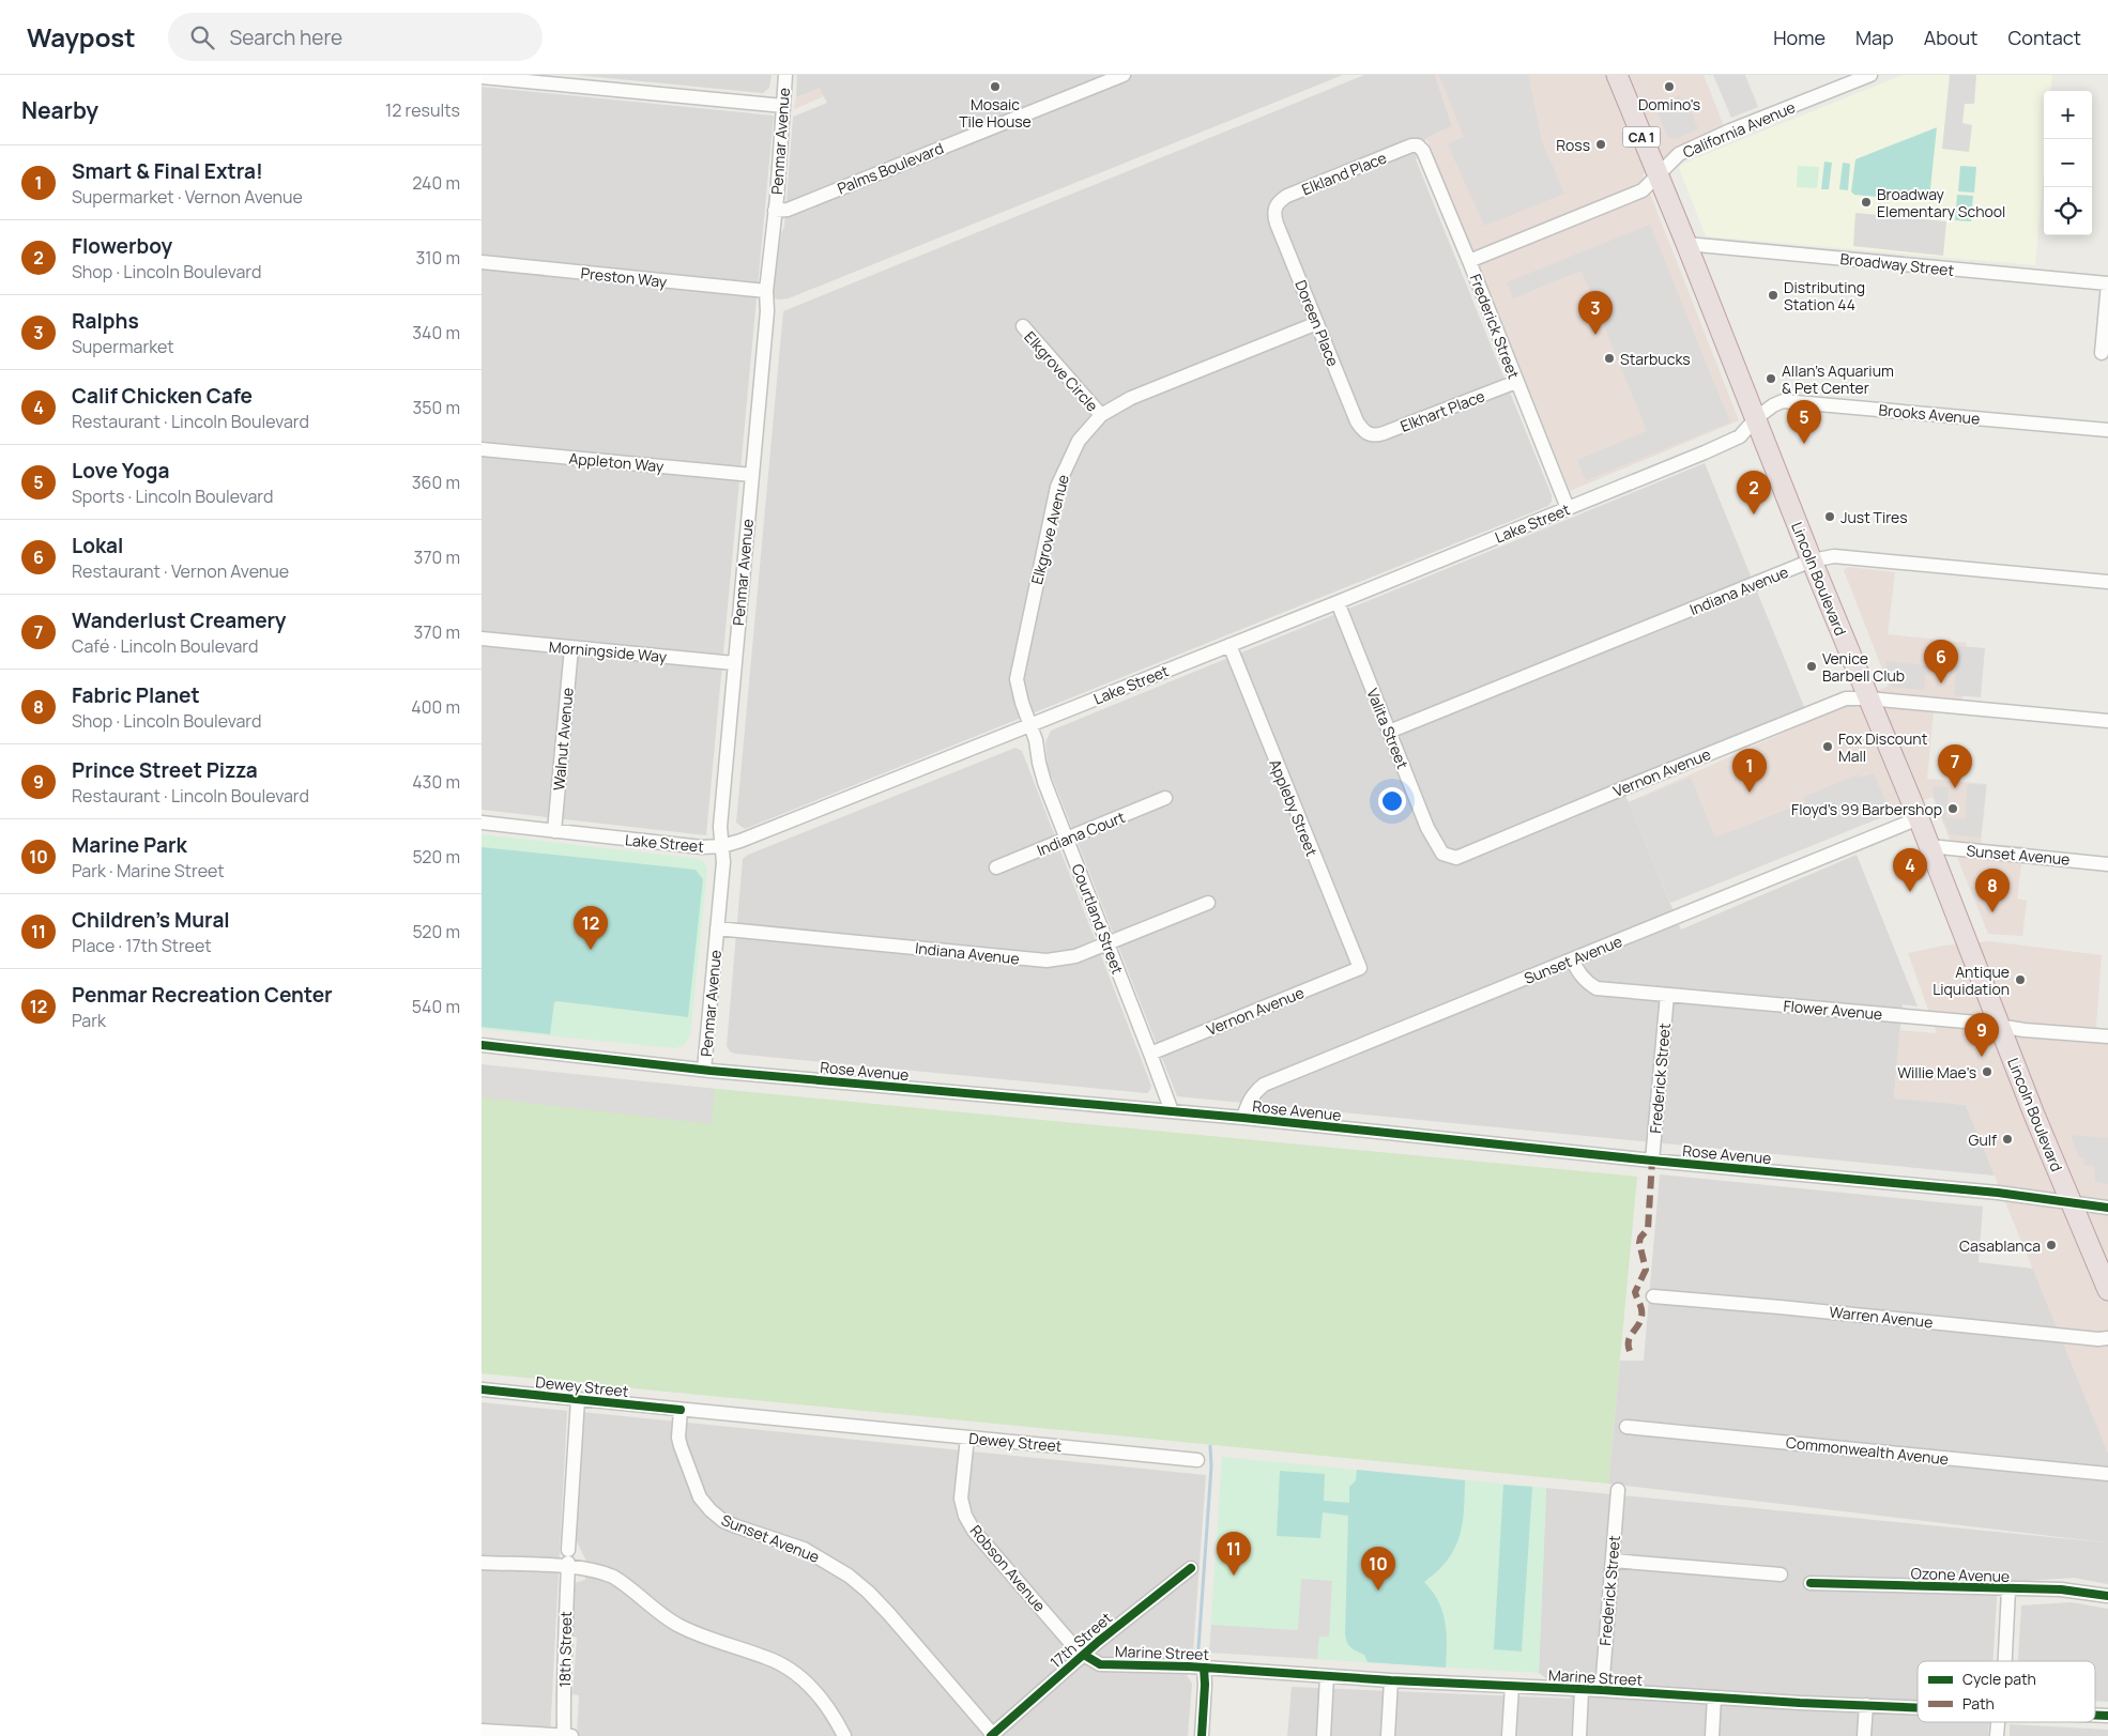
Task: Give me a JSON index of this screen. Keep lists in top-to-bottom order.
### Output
{
  "streets": {
    "highway": ["CA 1", "Lincoln Boulevard"],
    "street": [
      "California Avenue",
      "Penmar Avenue",
      "Palms Boulevard",
      "Elkland Place",
      "Broadway Street",
      "Preston Way",
      "Doreen Place",
      "Frederick Street",
      "Elkgrove Circle",
      "Elkhart Place",
      "Brooks Avenue",
      "Appleton Way",
      "Lake Street",
      "Elkgrove Avenue",
      "Indiana Avenue",
      "Morningside Way",
      "Valita Street",
      "Walnut Avenue",
      "Vernon Avenue",
      "Appleby Street",
      "Indiana Court",
      "Sunset Avenue",
      "Courtland Street",
      "Flower Avenue",
      "Rose Avenue",
      "Warren Avenue",
      "Dewey Street",
      "Commonwealth Avenue",
      "Robson Avenue",
      "Ozone Avenue",
      "17th Street",
      "18th Street",
      "Marine Street"
    ]
  },
  "crossings": [
    ["California Avenue", "Frederick Street"],
    ["California Avenue", "Lincoln Boulevard"],
    ["Penmar Avenue", "Palms Boulevard"],
    ["Penmar Avenue", "Preston Way"],
    ["Penmar Avenue", "Appleton Way"],
    ["Penmar Avenue", "Lake Street"],
    ["Penmar Avenue", "Indiana Avenue"],
    ["Penmar Avenue", "Morningside Way"],
    ["Penmar Avenue", "Rose Avenue"],
    ["Elkland Place", "Doreen Place"],
    ["Elkland Place", "Frederick Street"],
    ["Broadway Street", "Lincoln Boulevard"],
    ["Doreen Place", "Elkhart Place"],
    ["Doreen Place", "Elkgrove Avenue"],
    ["Frederick Street", "Elkhart Place"],
    ["Frederick Street", "Lake Street"],
    ["Frederick Street", "Flower Avenue"],
    ["Frederick Street", "Rose Avenue"],
    ["Frederick Street", "Marine Street"],
    ["Elkgrove Circle", "Elkgrove Avenue"],
    ["Brooks Avenue", "Lake Street"],
    ["Brooks Avenue", "Lincoln Boulevard"],
    ["Lake Street", "Elkgrove Avenue"],
    ["Lake Street", "Lincoln Boulevard"],
    ["Lake Street", "Valita Street"],
    ["Lake Street", "Walnut Avenue"],
    ["Lake Street", "Appleby Street"],
    ["Lake Street", "Courtland Street"],
    ["Elkgrove Avenue", "Courtland Street"],
    ["Lincoln Boulevard", "Indiana Avenue"],
    ["Lincoln Boulevard", "Vernon Avenue"],
    ["Lincoln Boulevard", "Sunset Avenue"],
    ["Lincoln Boulevard", "Flower Avenue"],
    ["Lincoln Boulevard", "Rose Avenue"],
    ["Indiana Avenue", "Valita Street"],
    ["Indiana Avenue", "Courtland Street"],
    ["Morningside Way", "Walnut Avenue"],
    ["Valita Street", "Vernon Avenue"],
    ["Vernon Avenue", "Appleby Street"],
    ["Vernon Avenue", "Courtland Street"],
    ["Indiana Court", "Courtland Street"],
    ["Sunset Avenue", "Flower Avenue"],
    ["Sunset Avenue", "Rose Avenue"],
    ["Sunset Avenue", "Dewey Street"],
    ["Sunset Avenue", "17th Street"],
    ["Courtland Street", "Rose Avenue"],
    ["Dewey Street", "Robson Avenue"],
    ["Dewey Street", "18th Street"],
    ["Robson Avenue", "17th Street"],
    ["Robson Avenue", "Marine Street"],
    ["17th Street", "Marine Street"]
  ],
  "places": [
    "Mosaic Tile House",
    "Domino's",
    "Ross",
    "Broadway Elementary School",
    "Distributing Station 44",
    "Starbucks",
    "Allan's Aquarium & Pet Center",
    "Just Tires",
    "Venice Barbell Club",
    "Fox Discount Mall",
    "Floyd's 99 Barbershop",
    "Antique Liquidation",
    "Willie Mae's",
    "Gulf",
    "Casablanca"
  ],
  "legend": ["Cycle path", "Path"],
  "page": {
    "header": "Waypost",
    "search": "Search here",
    "nav": [
      "Home",
      "Map",
      "About",
      "Contact"
    ],
    "heading": ["Nearby", "12 results"],
    "map_buttons": ["+", "−"],
    "list": [
      {
        "mark": "1",
        "name": "Smart & Final Extra!",
        "note": "Supermarket · Vernon Avenue",
        "value": "240 m"
      },
      {
        "mark": "2",
        "name": "Flowerboy",
        "note": "Shop · Lincoln Boulevard",
        "value": "310 m"
      },
      {
        "mark": "3",
        "name": "Ralphs",
        "note": "Supermarket",
        "value": "340 m"
      },
      {
        "mark": "4",
        "name": "Calif Chicken Cafe",
        "note": "Restaurant · Lincoln Boulevard",
        "value": "350 m"
      },
      {
        "mark": "5",
        "name": "Love Yoga",
        "note": "Sports · Lincoln Boulevard",
        "value": "360 m"
      },
      {
        "mark": "6",
        "name": "Lokal",
        "note": "Restaurant · Vernon Avenue",
        "value": "370 m"
      },
      {
        "mark": "7",
        "name": "Wanderlust Creamery",
        "note": "Café · Lincoln Boulevard",
        "value": "370 m"
      },
      {
        "mark": "8",
        "name": "Fabric Planet",
        "note": "Shop · Lincoln Boulevard",
        "value": "400 m"
      },
      {
        "mark": "9",
        "name": "Prince Street Pizza",
        "note": "Restaurant · Lincoln Boulevard",
        "value": "430 m"
      },
      {
        "mark": "10",
        "name": "Marine Park",
        "note": "Park · Marine Street",
        "value": "520 m"
      },
      {
        "mark": "11",
        "name": "Children's Mural",
        "note": "Place · 17th Street",
        "value": "520 m"
      },
      {
        "mark": "12",
        "name": "Penmar Recreation Center",
        "note": "Park",
        "value": "540 m"
      }
    ],
    "pins": [
      "3",
      "5",
      "2",
      "6",
      "7",
      "1",
      "4",
      "8",
      "12",
      "9",
      "11",
      "10"
    ]
  }
}
